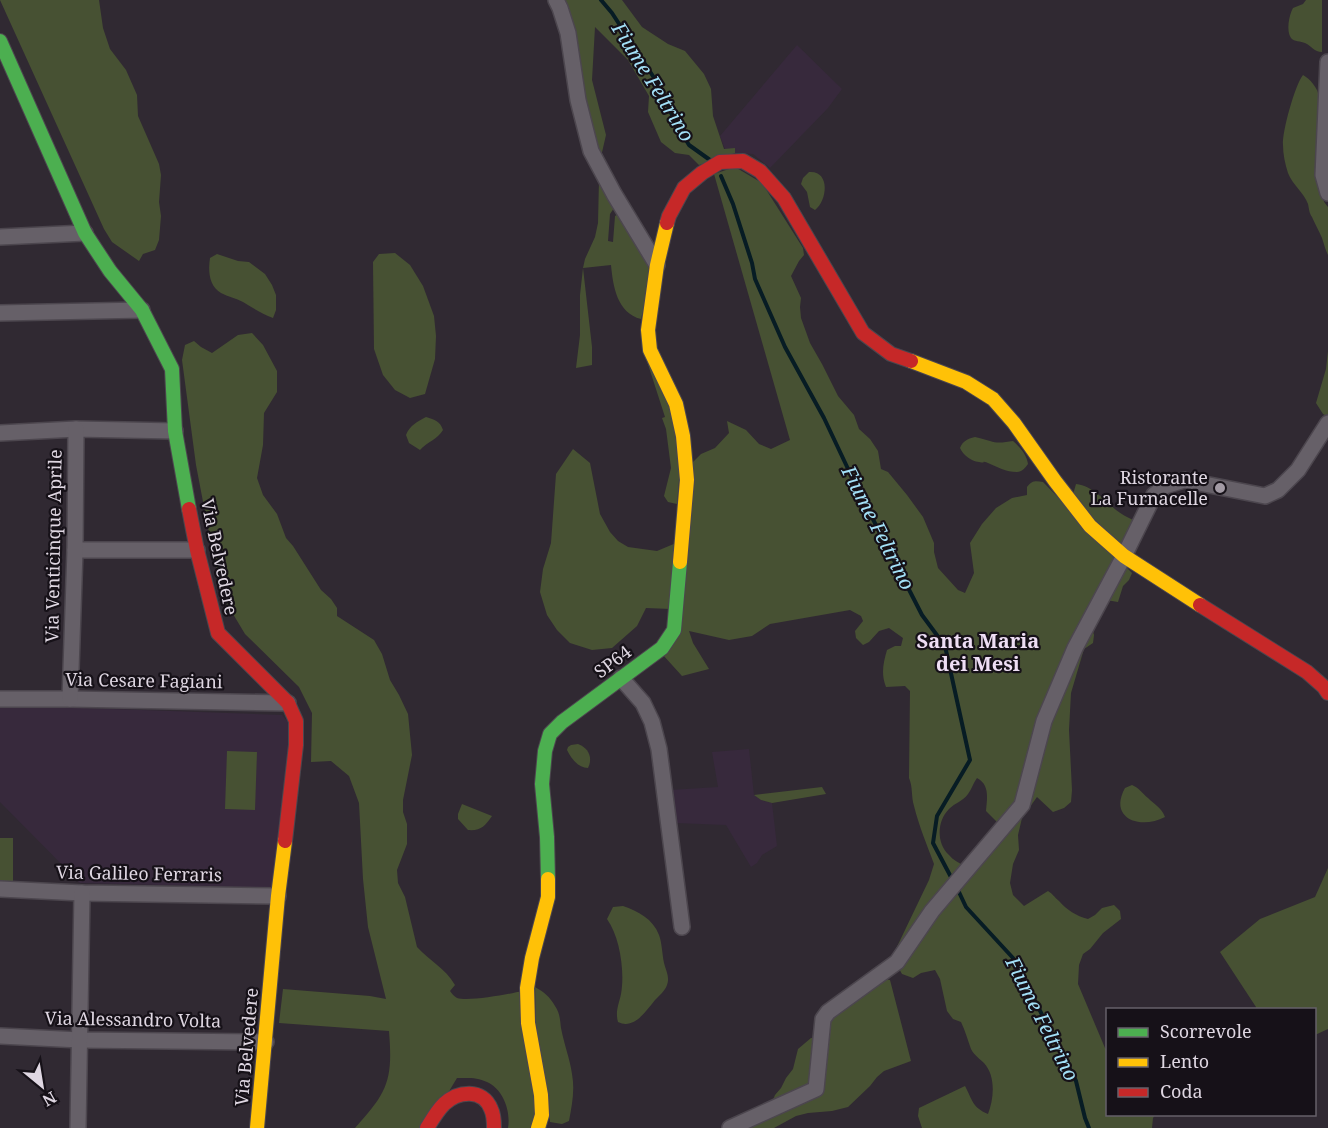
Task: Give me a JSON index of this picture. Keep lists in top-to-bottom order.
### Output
{
  "streets": {
    "street": [
      "Via Venticinque Aprile",
      "Via Belvedere",
      "SP64",
      "Via Cesare Fagiani",
      "Via Galileo Ferraris",
      "Via Alessandro Volta"
    ]
  },
  "crossings": [
    ["Via Venticinque Aprile", "Via Cesare Fagiani"],
    ["Via Belvedere", "Via Cesare Fagiani"],
    ["Via Belvedere", "Via Galileo Ferraris"],
    ["Via Belvedere", "Via Alessandro Volta"]
  ],
  "districts": ["Santa Maria dei Mesi"],
  "water": ["Fiume Feltrino"],
  "places": ["Ristorante La Furnacelle"],
  "legend": ["Scorrevole", "Lento", "Coda"],
  "north": "bottom right"
}
